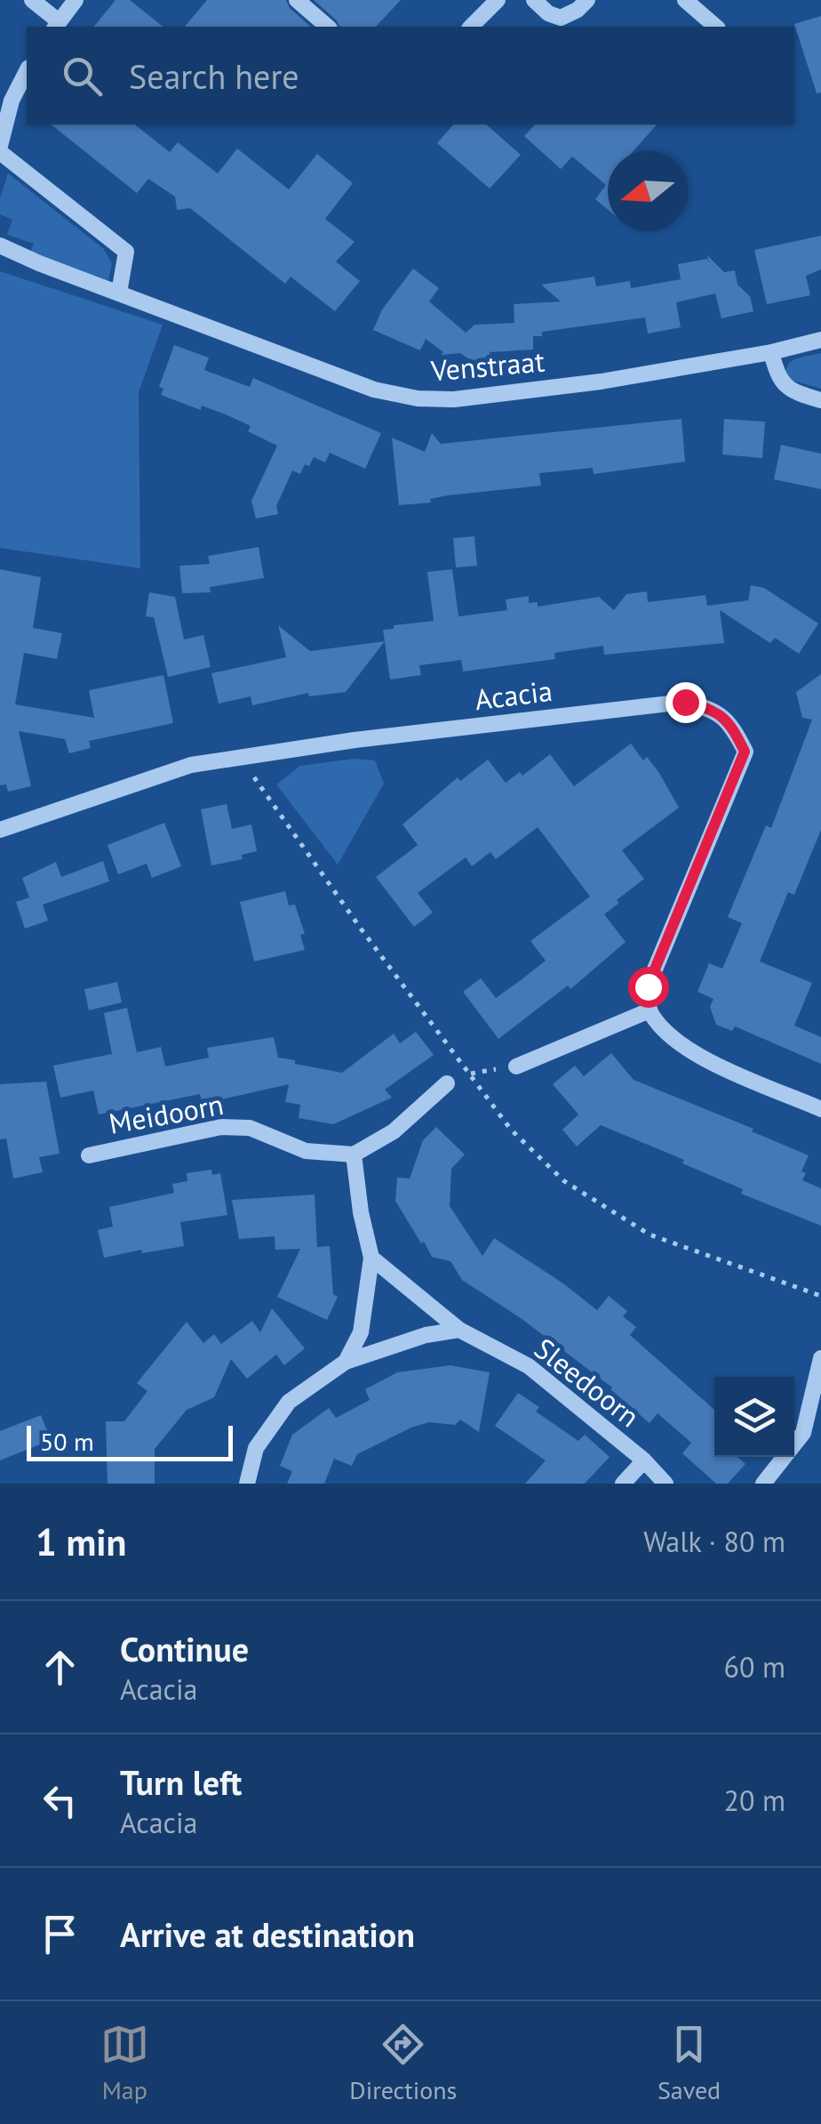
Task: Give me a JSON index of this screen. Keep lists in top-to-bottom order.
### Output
{
  "streets": {
    "street": [
      "Venstraat",
      "Acacia",
      "Meidoorn",
      "Sleedoorn"
    ]
  },
  "scale_bar": "50 m",
  "north": "left",
  "page": {
    "search": "Search here",
    "scale": "50 m",
    "heading": ["1 min", "Walk · 80 m"],
    "list": [
      ["Continue", "Acacia", "60 m"],
      ["Turn left", "Acacia", "20 m"],
      "Arrive at destination"
    ],
    "nav": ["Map", "Directions", "Saved"]
  }
}
